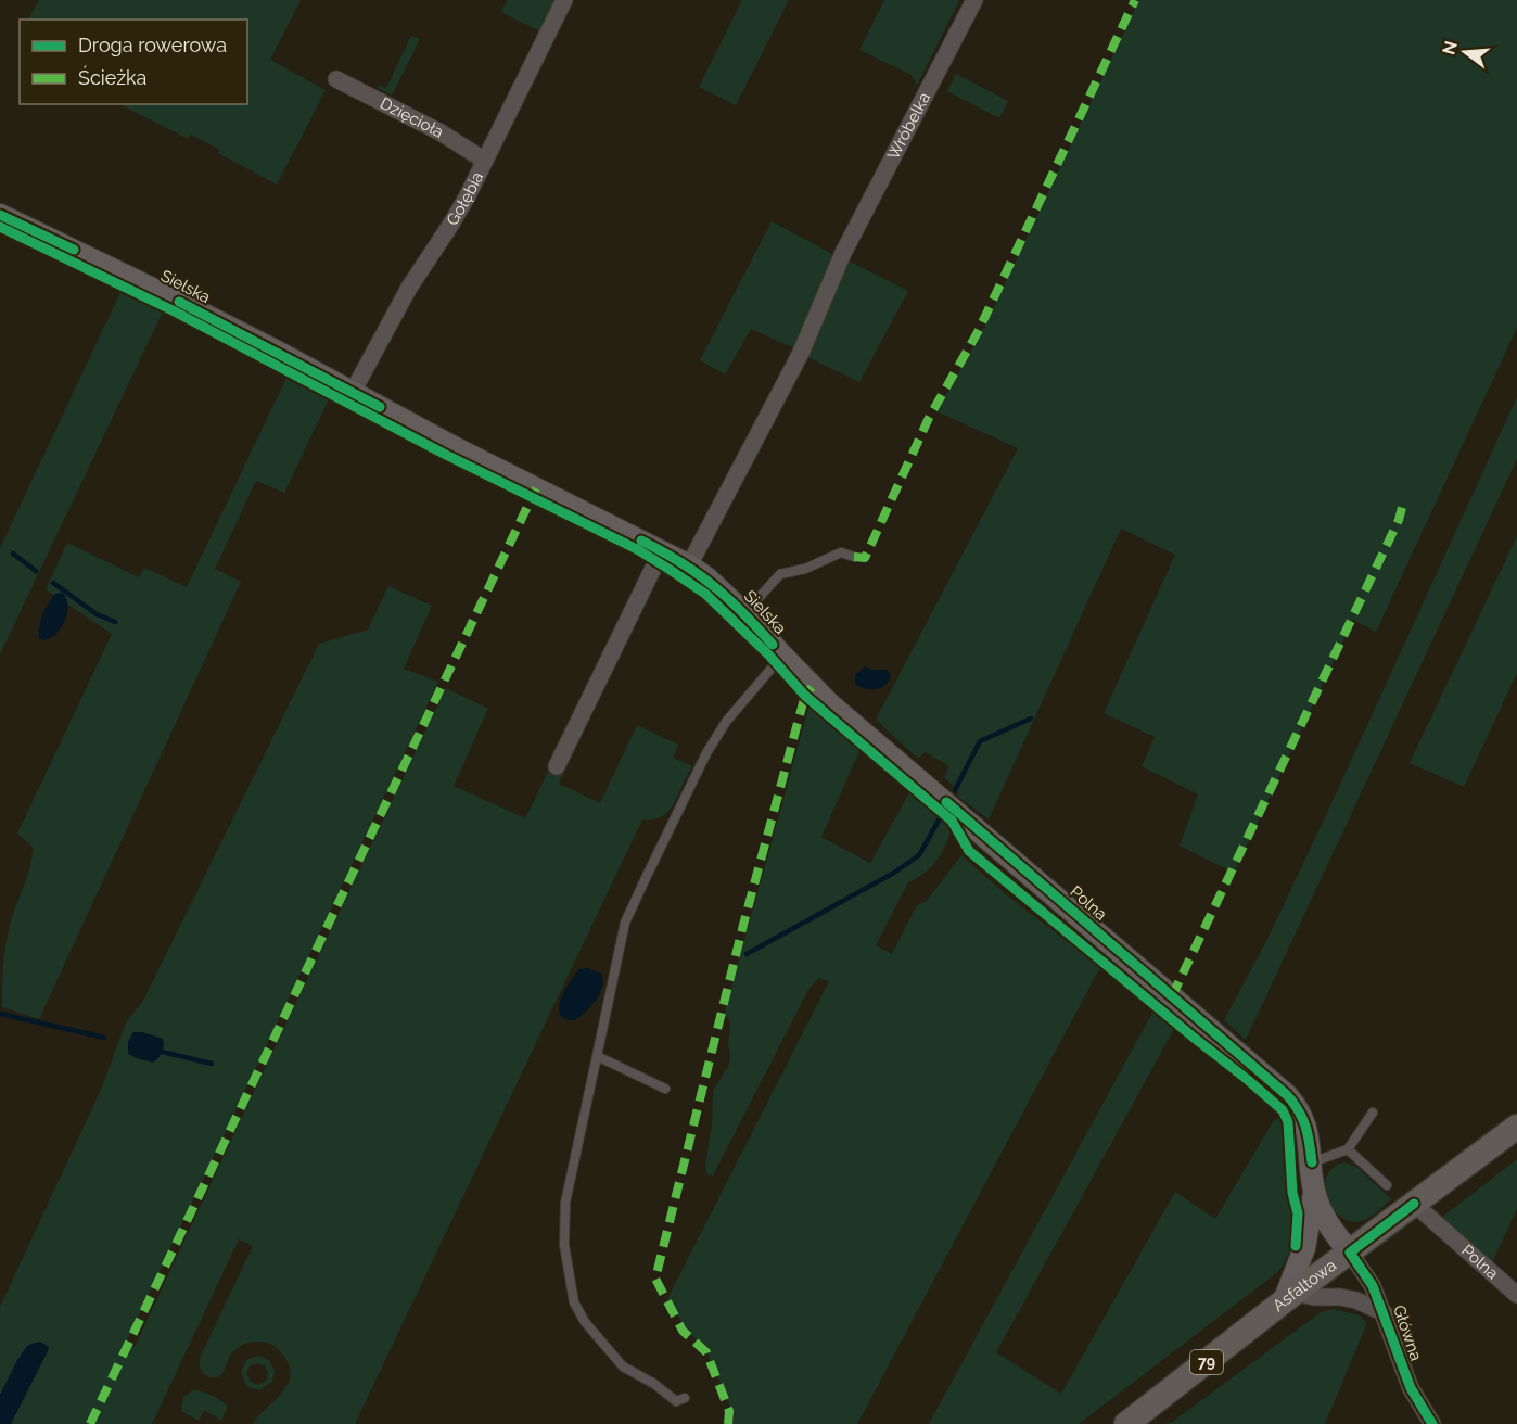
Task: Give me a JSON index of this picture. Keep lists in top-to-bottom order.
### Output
{
  "streets": {
    "main road": ["Asfaltowa", "79"],
    "street": [
      "Dzięcioła",
      "Wróbelka",
      "Gołębia",
      "Sielska",
      "Polna",
      "Główna"
    ]
  },
  "crossings": [
    ["Dzięcioła", "Gołębia"],
    ["Wróbelka", "Sielska"],
    ["Gołębia", "Sielska"],
    ["Sielska", "Polna"],
    ["Polna", "Asfaltowa"],
    ["Polna", "Główna"],
    ["Asfaltowa", "Główna"]
  ],
  "legend": ["Droga rowerowa", "Ścieżka"],
  "north": "left"
}
